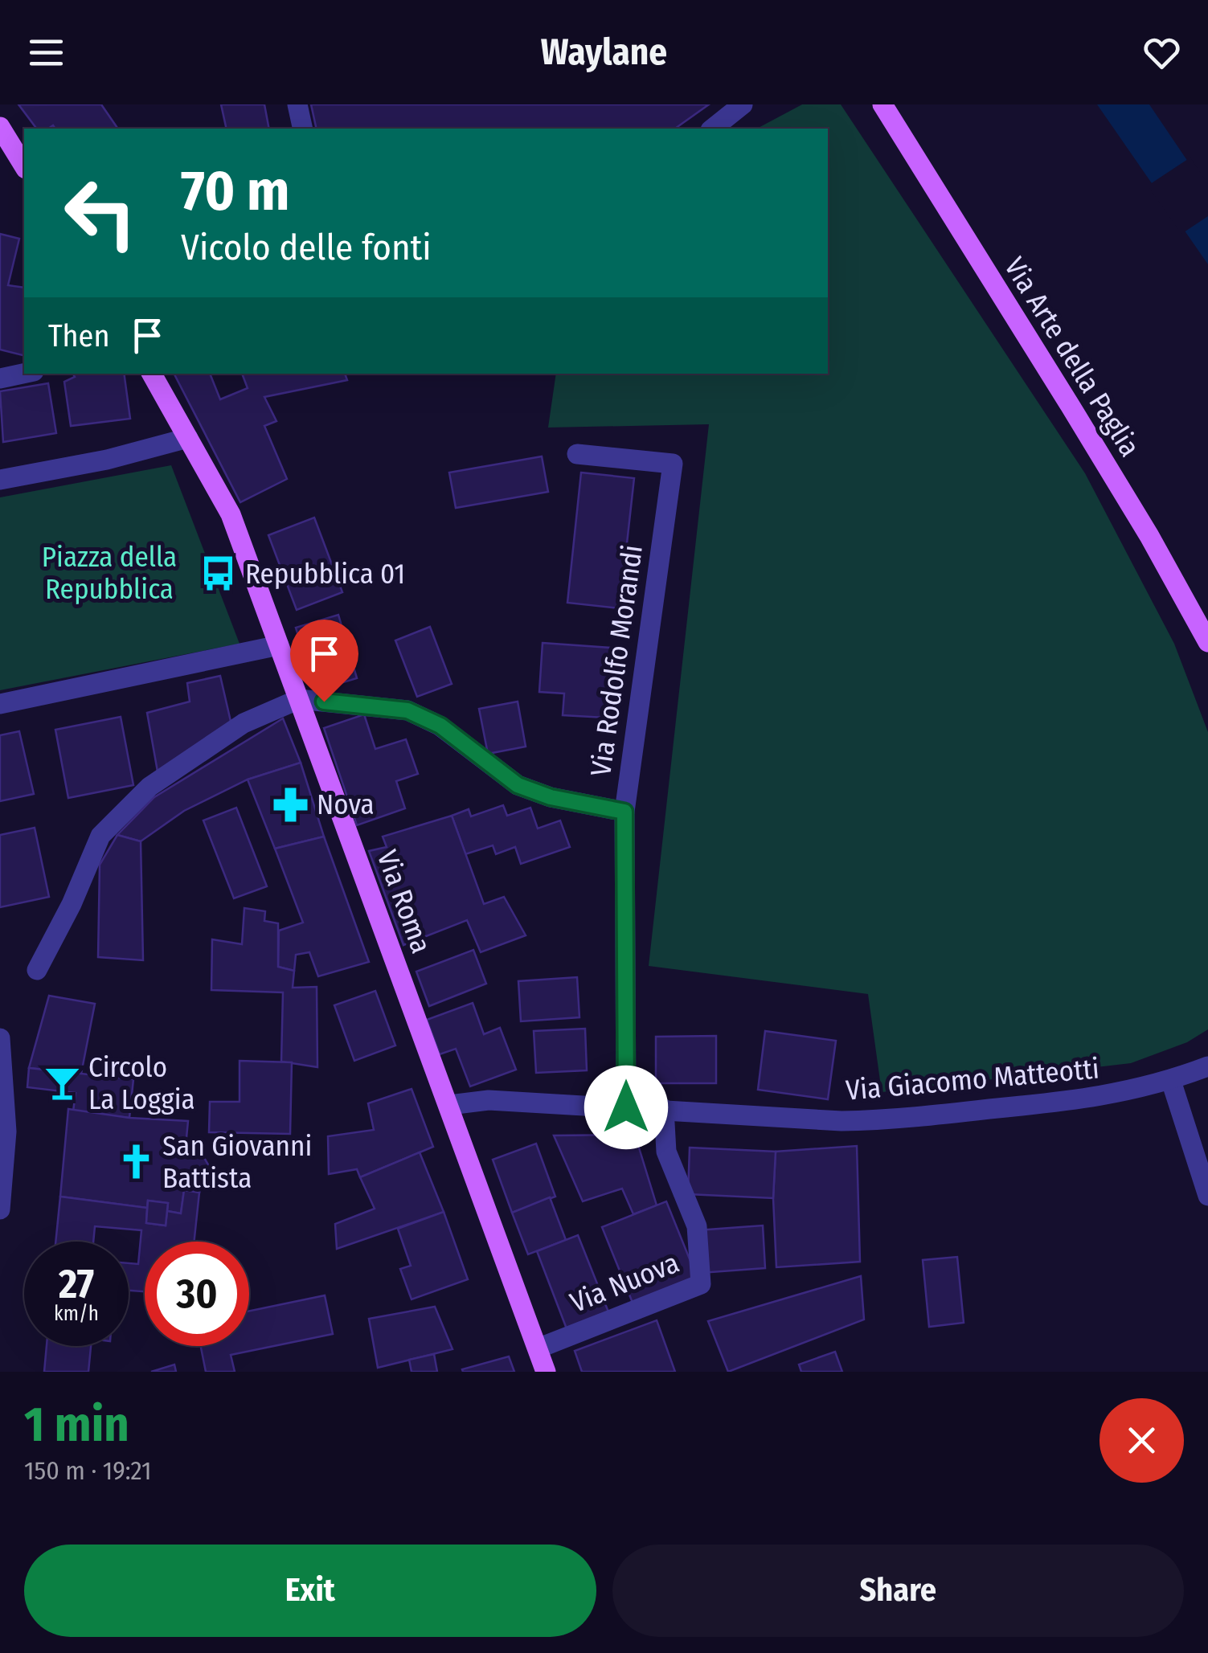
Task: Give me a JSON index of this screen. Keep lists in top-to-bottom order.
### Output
{
  "streets": {
    "main road": ["Via Arte della Paglia", "Via Roma"],
    "street": ["Via Rodolfo Morandi", "Via Giacomo Matteotti", "Via Nuova"]
  },
  "crossings": [
    ["Via Rodolfo Morandi", "Via Giacomo Matteotti"],
    ["Via Roma", "Via Giacomo Matteotti"],
    ["Via Roma", "Via Nuova"],
    ["Via Giacomo Matteotti", "Via Nuova"]
  ],
  "parks": ["Piazza della Repubblica"],
  "places": {
    "bus stop": ["Repubblica 01"],
    "pharmacy": ["Nova"],
    "bar": ["Circolo La Loggia"],
    "church": ["San Giovanni Battista"]
  },
  "page": {
    "header": "Waylane",
    "turn": ["70 m", "Vicolo delle fonti"],
    "then": "Then",
    "speed": "27 km/h",
    "limit": "30",
    "heading": ["1 min", "150 m · 19:21"],
    "buttons": ["Exit", "Share"]
  }
}
